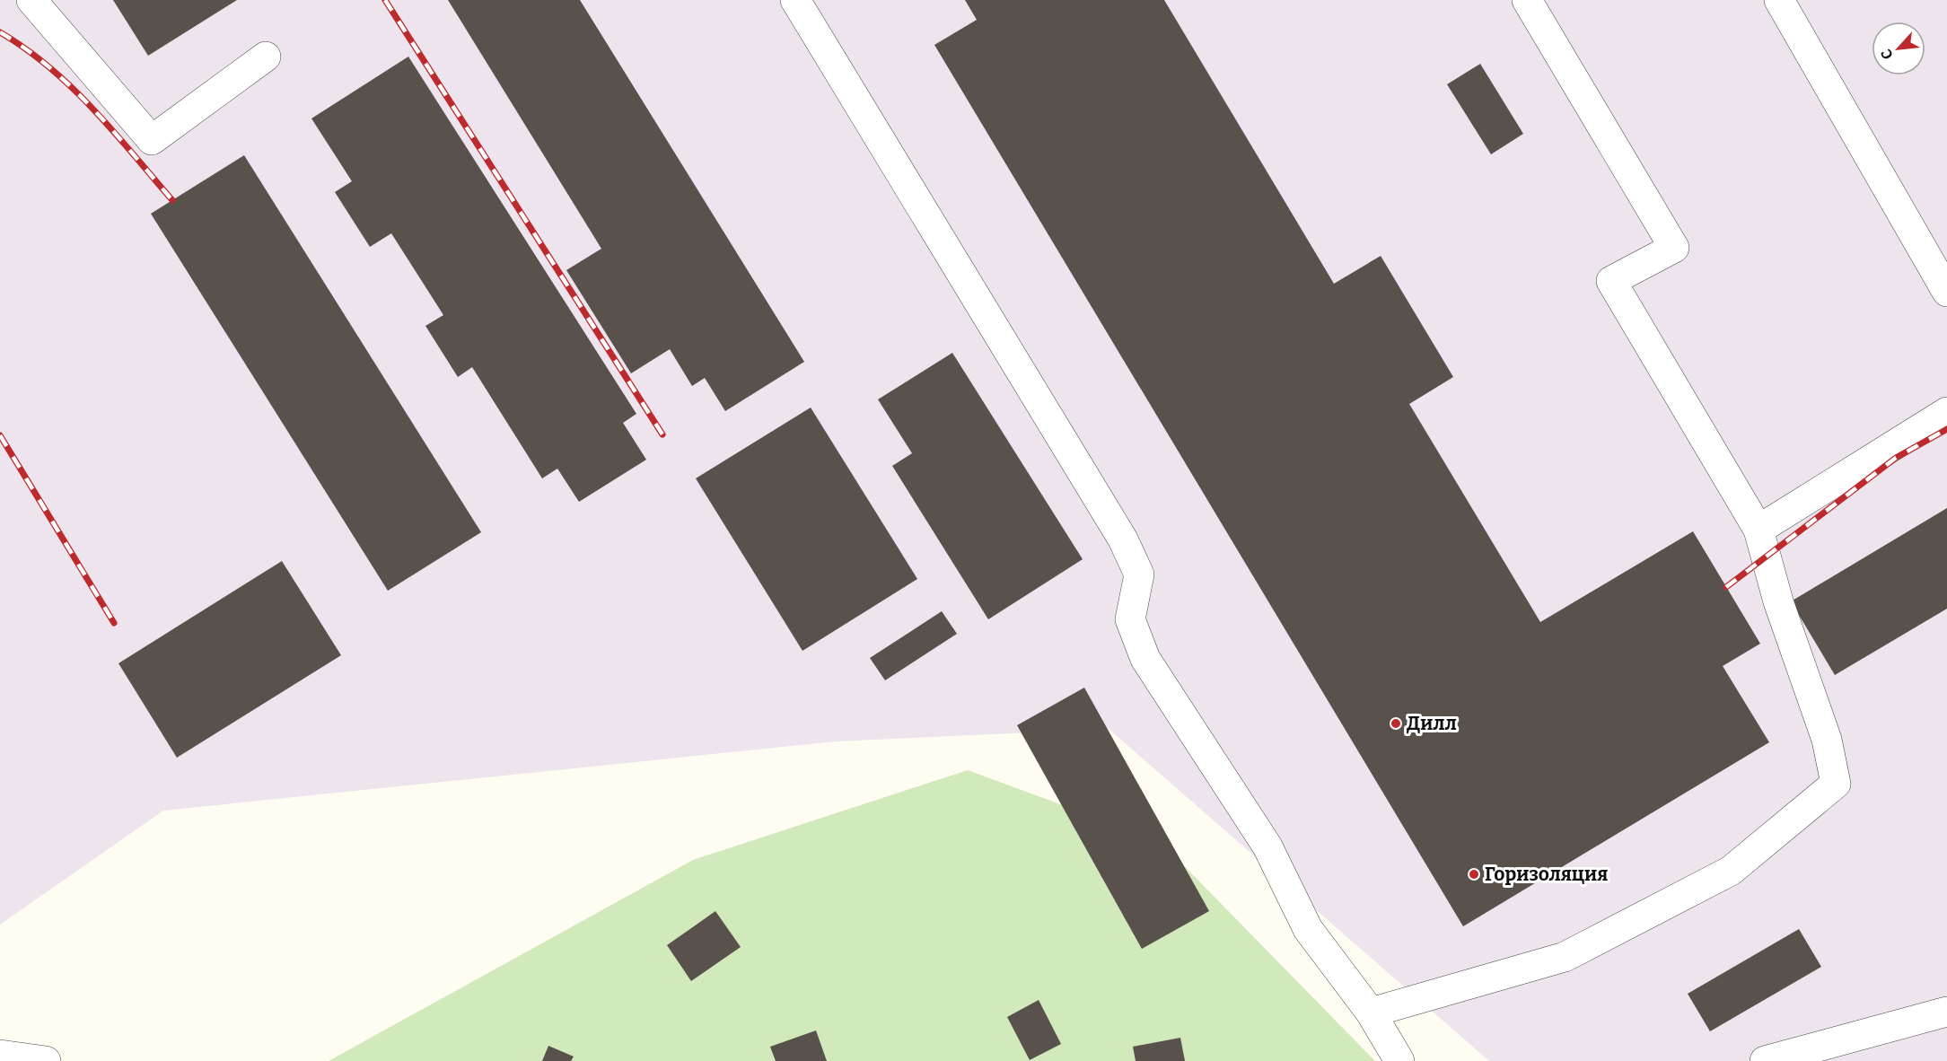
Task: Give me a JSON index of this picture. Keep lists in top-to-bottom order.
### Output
{
  "places": ["Дилл", "Горизоляция"],
  "north": "bottom left"
}
